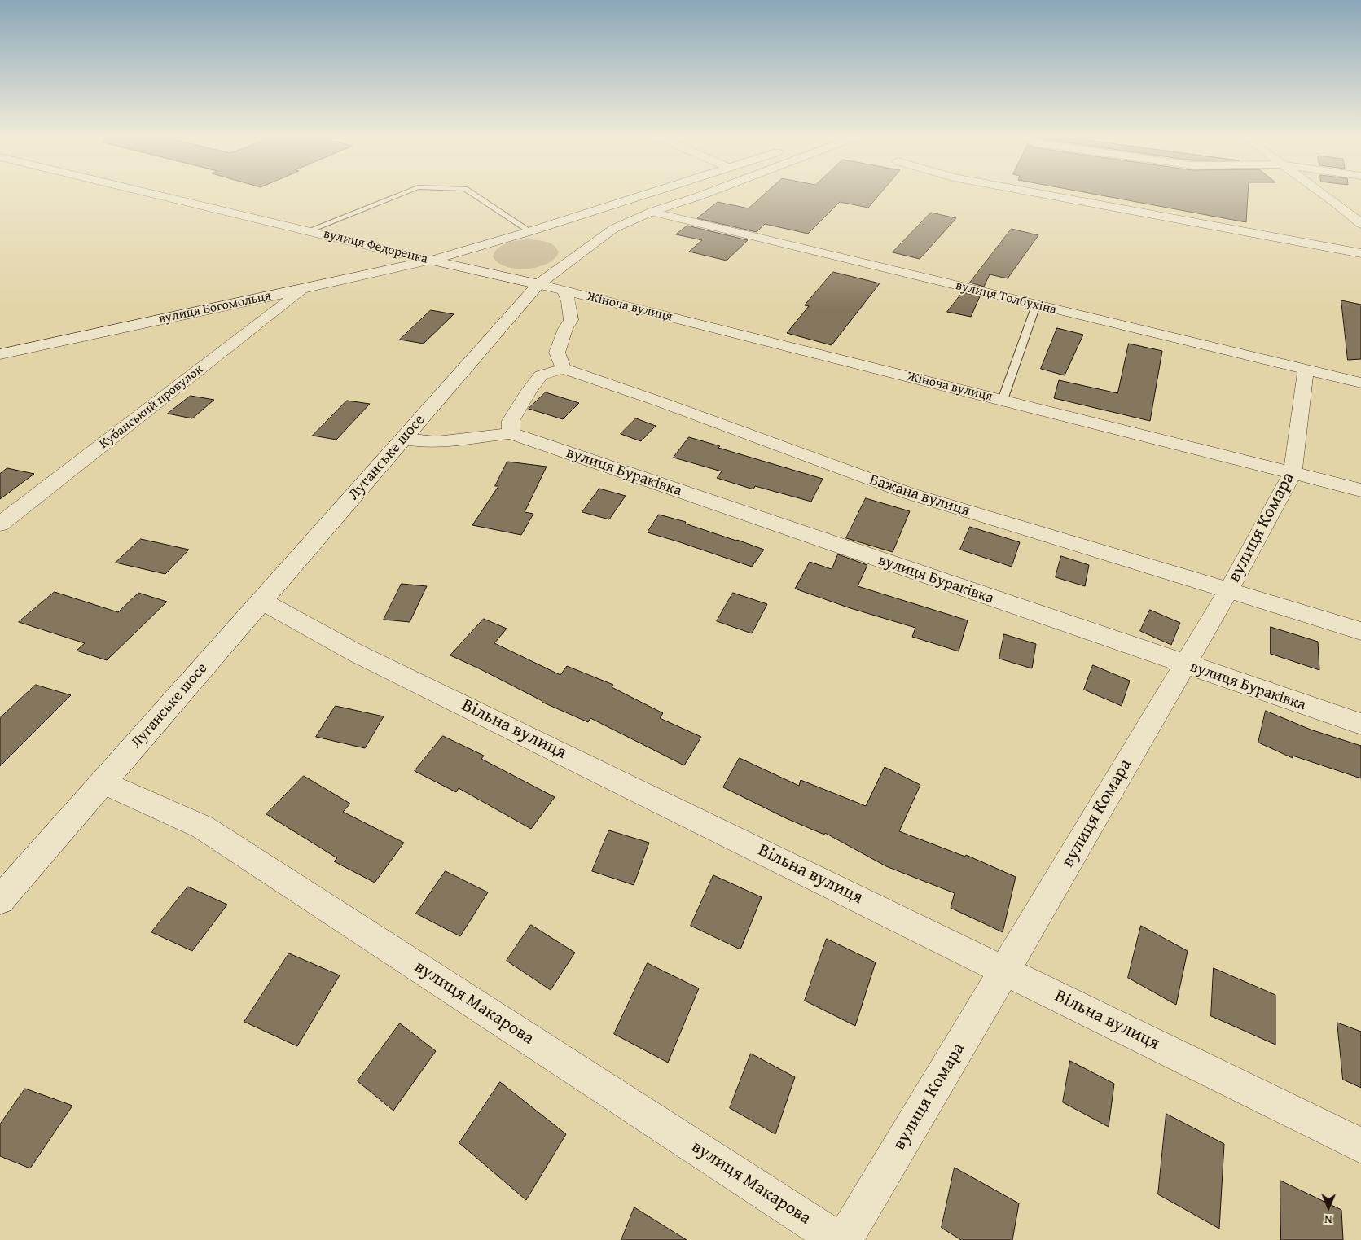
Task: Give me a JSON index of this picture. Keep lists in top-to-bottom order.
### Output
{
  "streets": {
    "street": [
      "вулиця Федоренка",
      "вулиця Толбухіна",
      "Жіноча вулиця",
      "вулиця Богомольця",
      "Кубанський провулок",
      "Луганське шосе",
      "вулиця Бураківка",
      "Бажана вулиця",
      "вулиця Комара",
      "Вільна вулиця",
      "вулиця Макарова"
    ]
  },
  "crossings": [
    ["вулиця Федоренка", "Жіноча вулиця"],
    ["вулиця Федоренка", "вулиця Богомольця"],
    ["вулиця Федоренка", "Луганське шосе"],
    ["вулиця Толбухіна", "Луганське шосе"],
    ["вулиця Толбухіна", "вулиця Комара"],
    ["Жіноча вулиця", "Луганське шосе"],
    ["Жіноча вулиця", "вулиця Комара"],
    ["вулиця Богомольця", "Кубанський провулок"],
    ["Луганське шосе", "Вільна вулиця"],
    ["Луганське шосе", "вулиця Макарова"],
    ["вулиця Бураківка", "вулиця Комара"],
    ["Бажана вулиця", "вулиця Комара"],
    ["вулиця Комара", "Вільна вулиця"]
  ],
  "north": "bottom"
}
